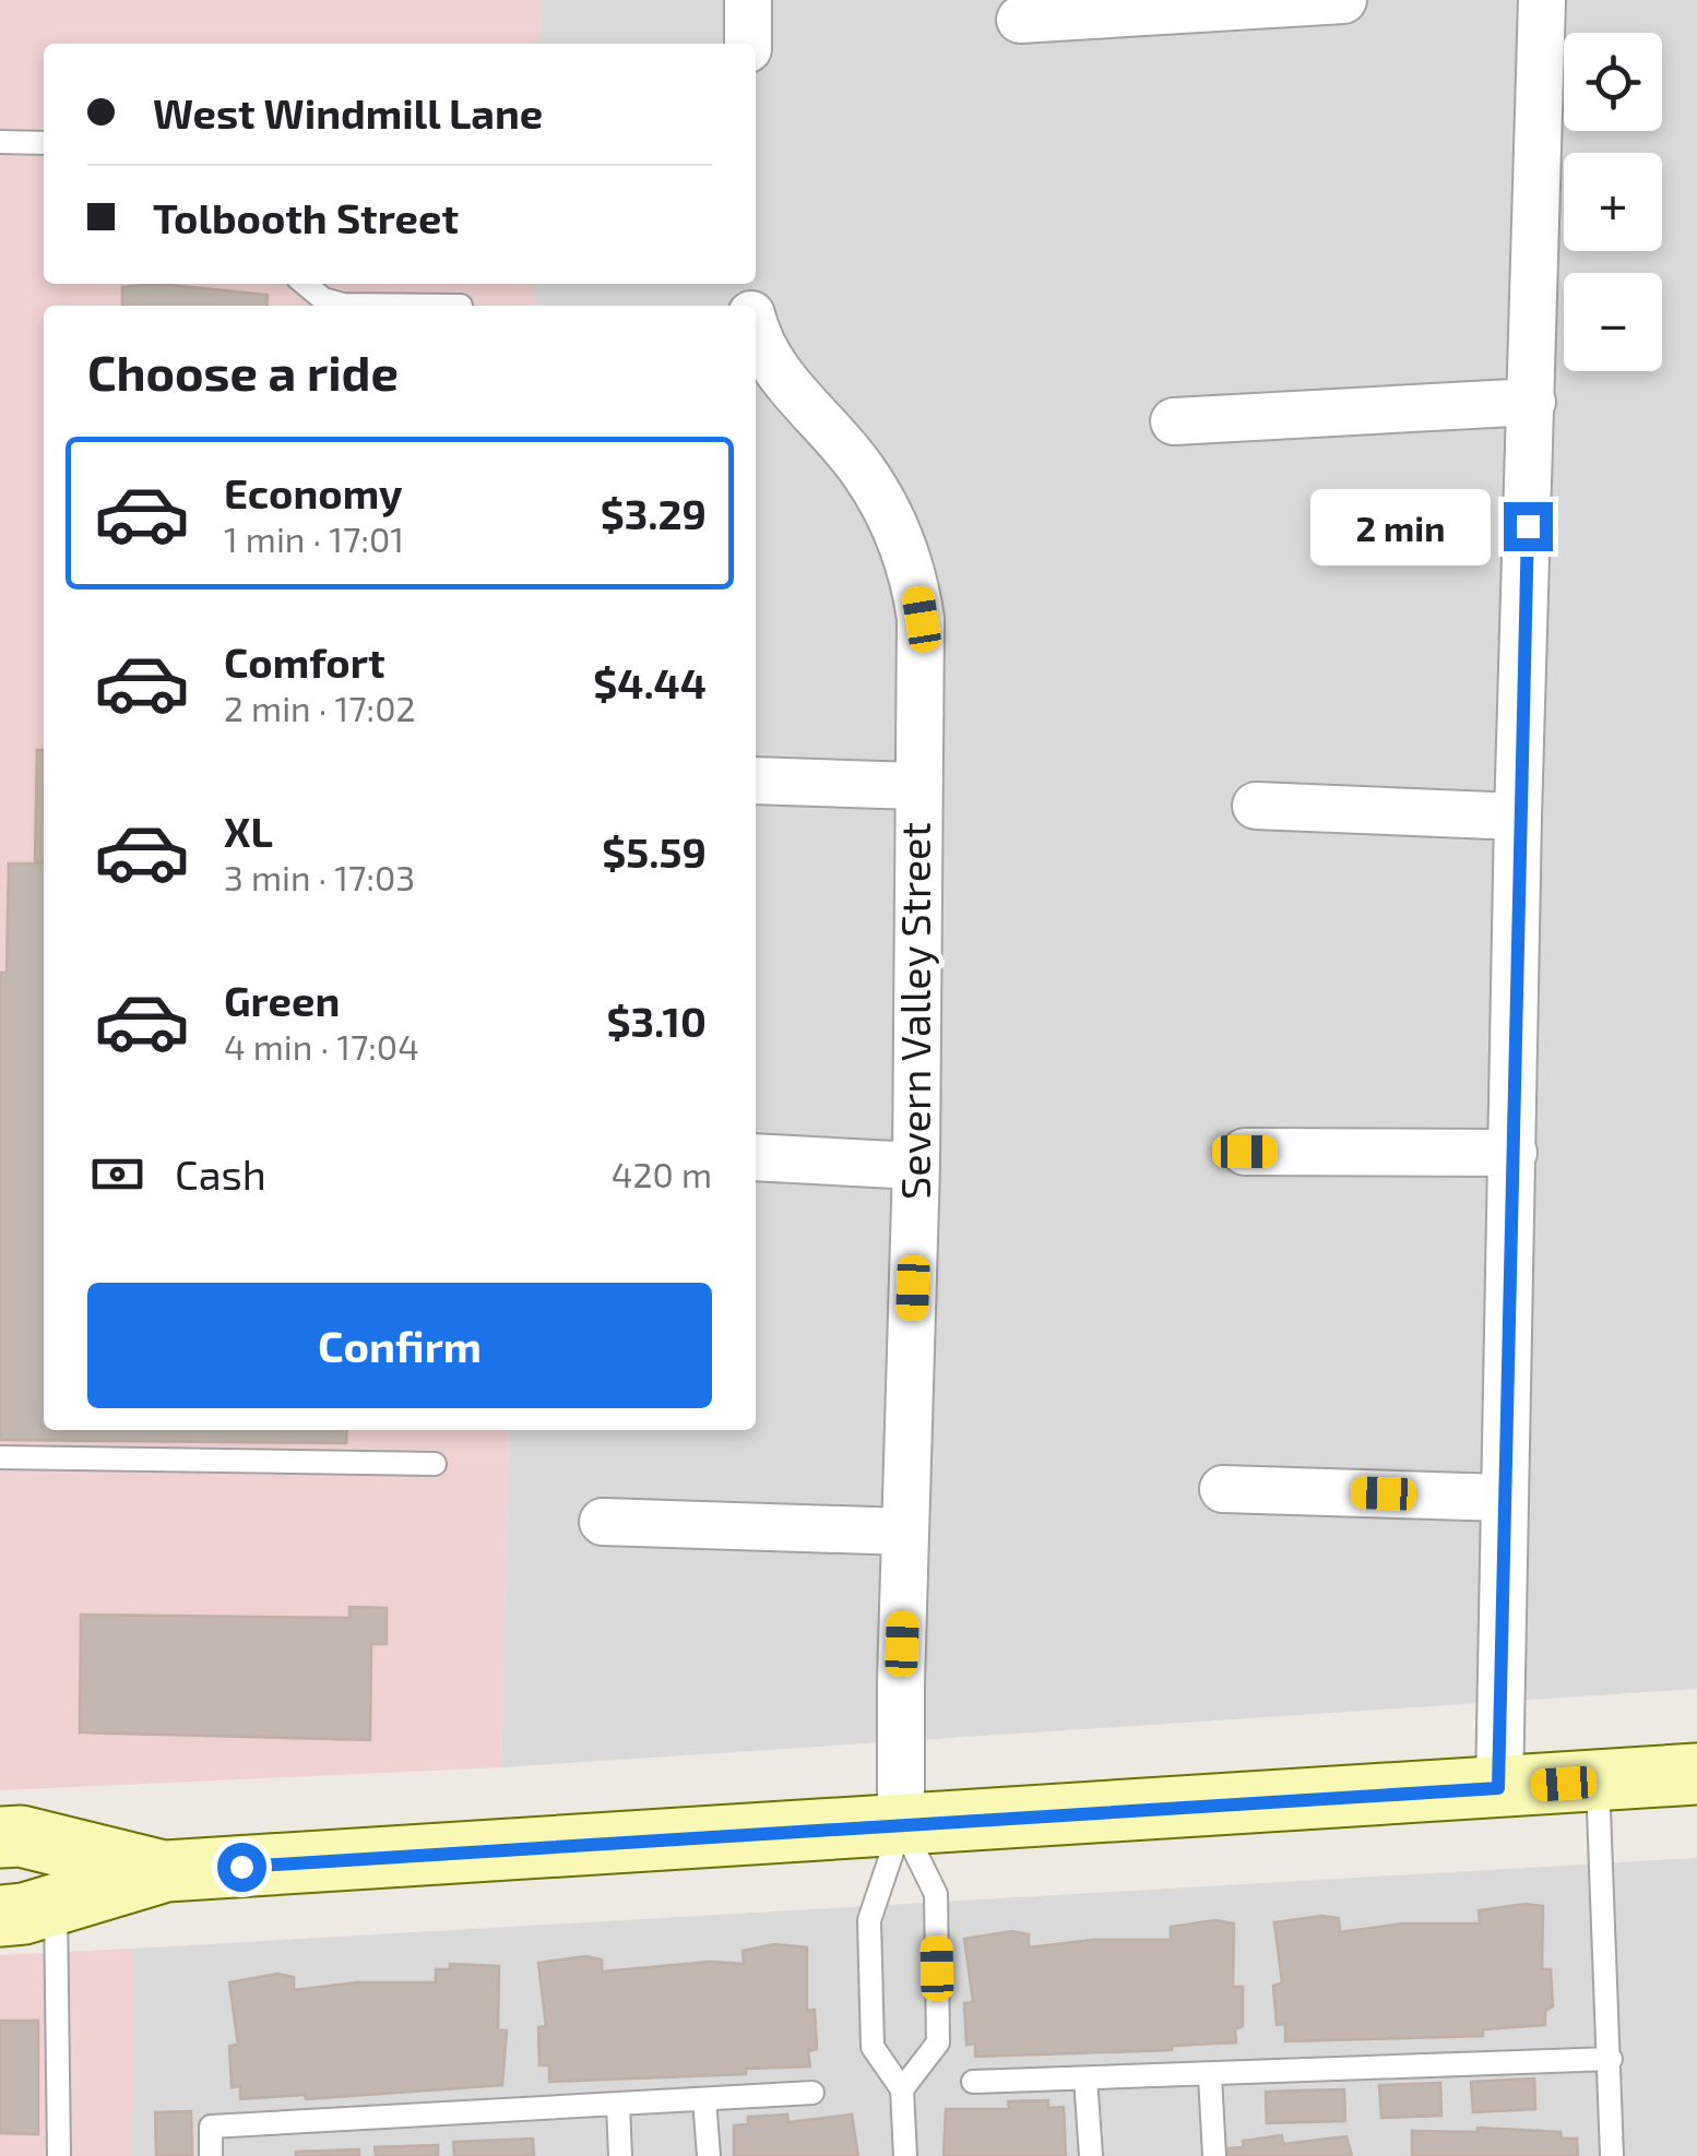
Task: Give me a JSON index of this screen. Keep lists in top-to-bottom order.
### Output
{
  "streets": {
    "street": ["Severn Valley Street"]
  },
  "page": {
    "map_buttons": ["+", "−"],
    "banner": ["West Windmill Lane", "Tolbooth Street"],
    "heading": "Choose a ride",
    "list": [
      {
        "name": "Economy",
        "note": "1 min · 17:01",
        "value": "$3.29"
      },
      {
        "name": "Comfort",
        "note": "2 min · 17:02",
        "value": "$4.44"
      },
      {
        "name": "XL",
        "note": "3 min · 17:03",
        "value": "$5.59"
      },
      {
        "name": "Green",
        "note": "4 min · 17:04",
        "value": "$3.10"
      }
    ],
    "bubble": "2 min",
    "pay": ["Cash", "420 m"],
    "buttons": "Confirm"
  }
}
